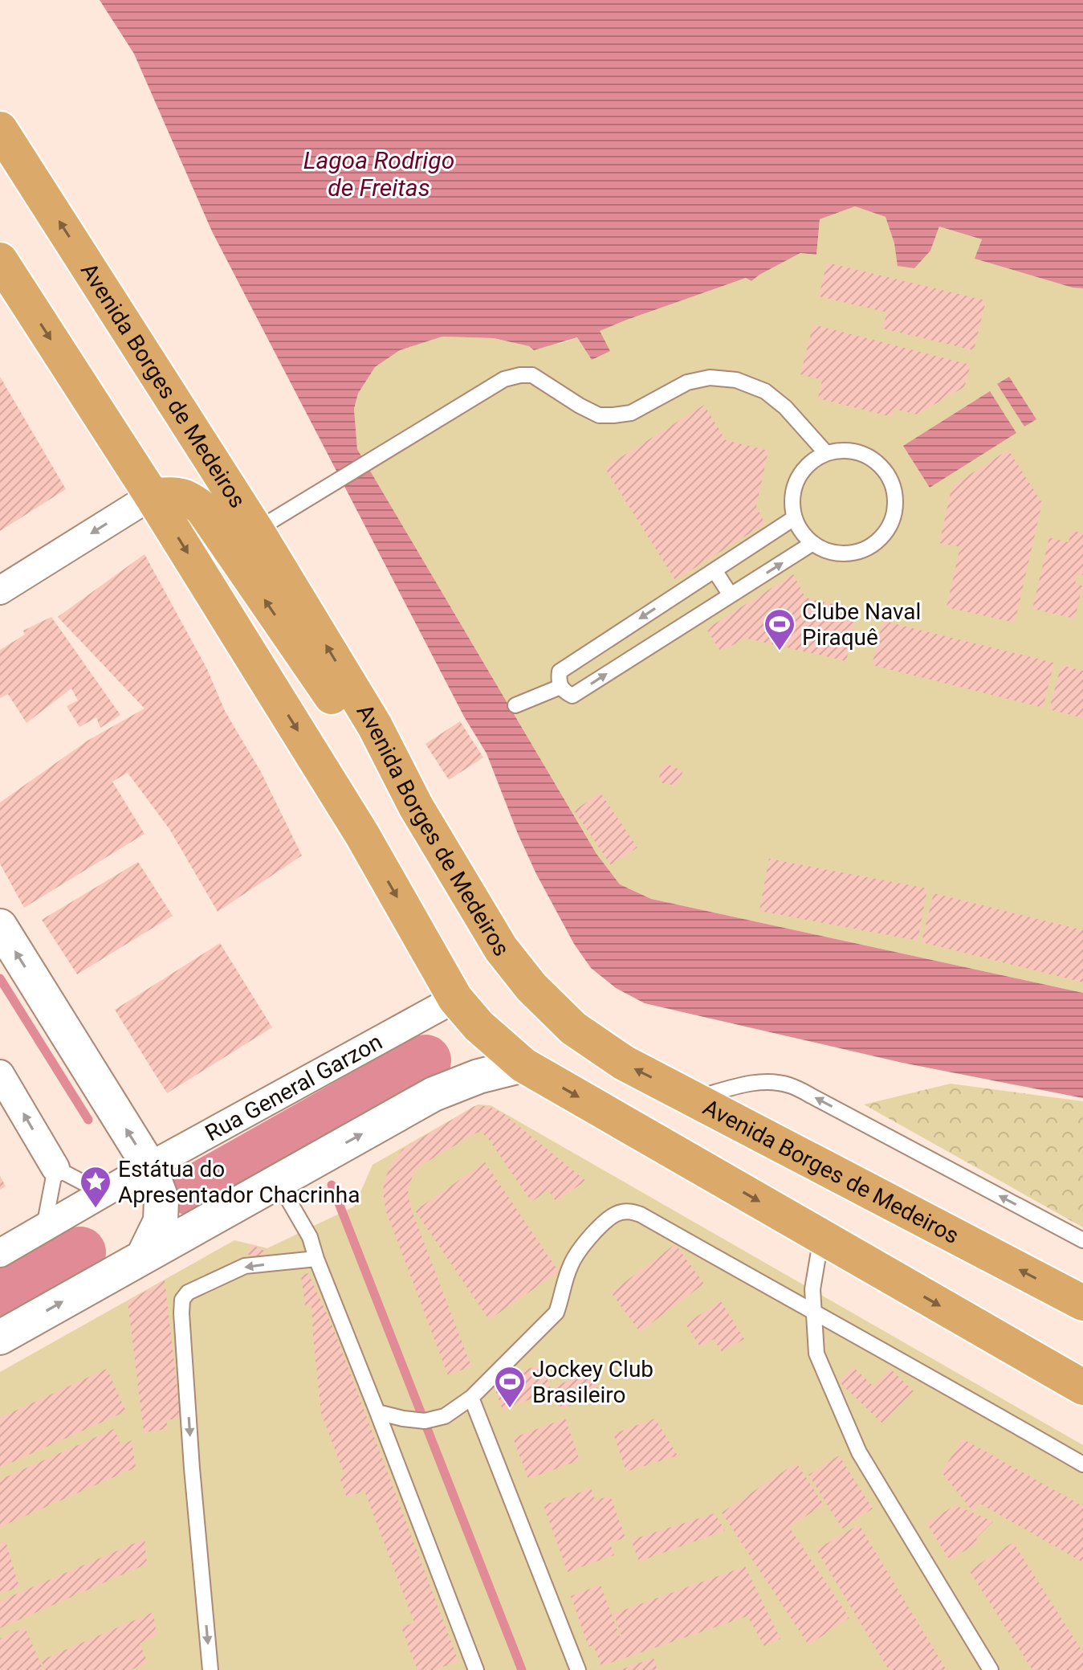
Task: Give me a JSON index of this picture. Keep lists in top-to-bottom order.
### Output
{
  "streets": {
    "highway": ["Avenida Borges de Medeiros"],
    "street": ["Rua General Garzon"]
  },
  "water": ["Lagoa Rodrigo de Freitas"],
  "places": {
    "sports": ["Clube Naval Piraquê", "Jockey Club Brasileiro"],
    "place": ["Estátua do Apresentador Chacrinha"]
  }
}
